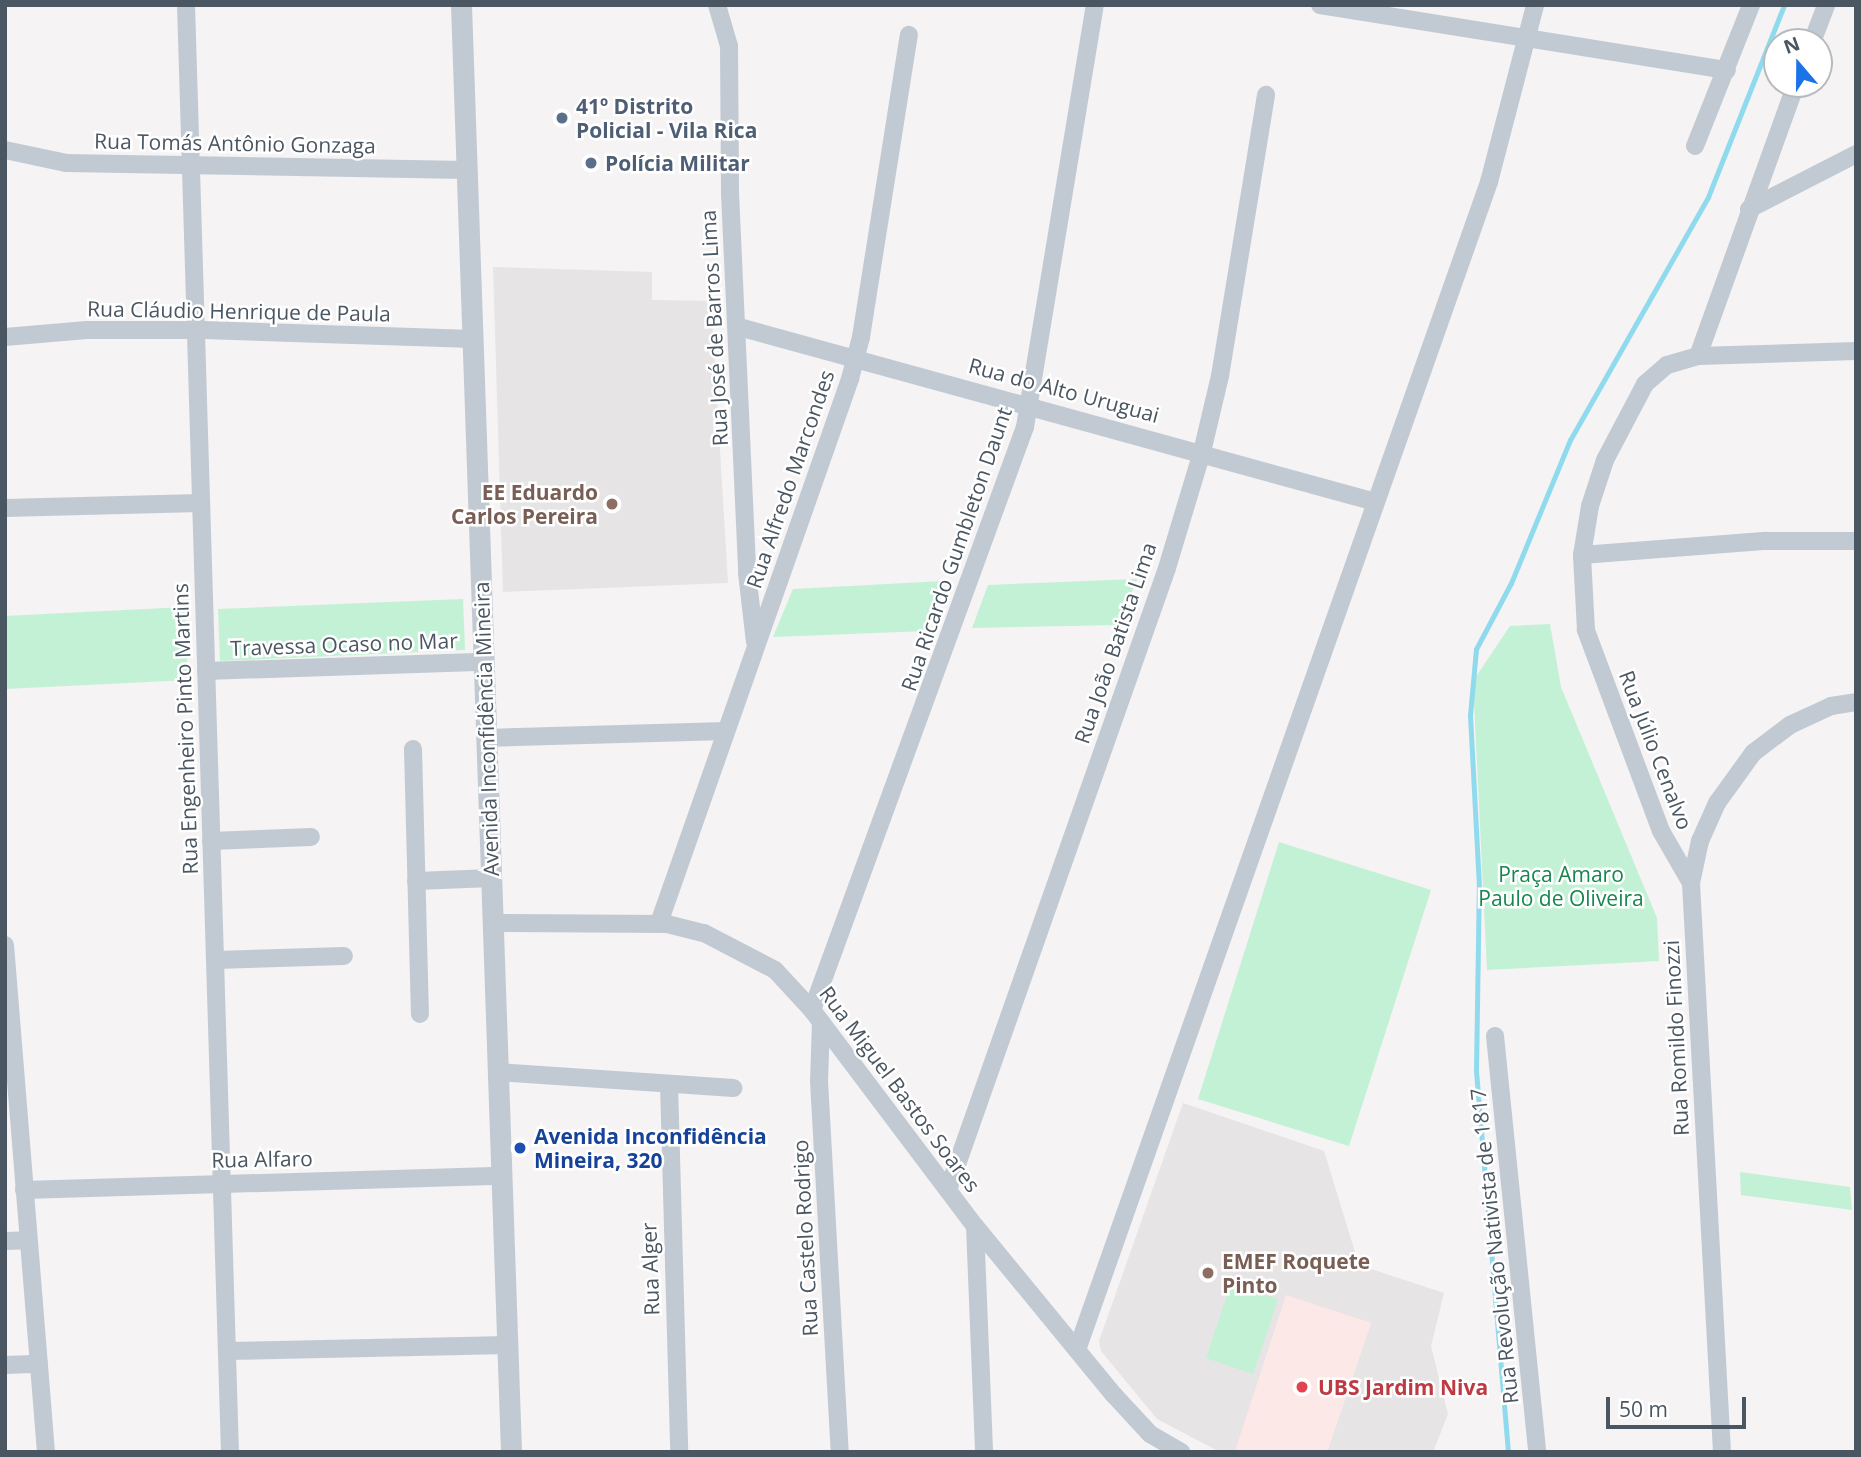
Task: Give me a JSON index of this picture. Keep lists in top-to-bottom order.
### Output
{
  "streets": {
    "street": [
      "Rua Tomás Antônio Gonzaga",
      "Rua Cláudio Henrique de Paula",
      "Rua José de Barros Lima",
      "Rua do Alto Uruguai",
      "Rua Alfredo Marcondes",
      "Rua Ricardo Gumbleton Daunt",
      "Rua João Batista Lima",
      "Travessa Ocaso no Mar",
      "Rua Engenheiro Pinto Martins",
      "Avenida Inconfidência Mineira",
      "Rua Júlio Cenalvo",
      "Rua Romildo Finozzi",
      "Rua Miguel Bastos Soares",
      "Rua Alfaro",
      "Rua Castelo Rodrigo",
      "Rua Revolução Nativista de 1817",
      "Rua Alger"
    ]
  },
  "crossings": [
    ["Rua Tomás Antônio Gonzaga", "Rua Engenheiro Pinto Martins"],
    ["Rua Tomás Antônio Gonzaga", "Avenida Inconfidência Mineira"],
    ["Rua Cláudio Henrique de Paula", "Rua Engenheiro Pinto Martins"],
    ["Rua Cláudio Henrique de Paula", "Avenida Inconfidência Mineira"],
    ["Rua José de Barros Lima", "Rua do Alto Uruguai"],
    ["Rua José de Barros Lima", "Rua Alfredo Marcondes"],
    ["Rua do Alto Uruguai", "Rua Alfredo Marcondes"],
    ["Rua do Alto Uruguai", "Rua Ricardo Gumbleton Daunt"],
    ["Rua do Alto Uruguai", "Rua João Batista Lima"],
    ["Rua Alfredo Marcondes", "Rua Miguel Bastos Soares"],
    ["Rua Ricardo Gumbleton Daunt", "Rua Miguel Bastos Soares"],
    ["Rua Ricardo Gumbleton Daunt", "Rua Castelo Rodrigo"],
    ["Rua João Batista Lima", "Rua Miguel Bastos Soares"],
    ["Travessa Ocaso no Mar", "Rua Engenheiro Pinto Martins"],
    ["Travessa Ocaso no Mar", "Avenida Inconfidência Mineira"],
    ["Rua Engenheiro Pinto Martins", "Rua Alfaro"],
    ["Avenida Inconfidência Mineira", "Rua Miguel Bastos Soares"],
    ["Avenida Inconfidência Mineira", "Rua Alfaro"],
    ["Rua Júlio Cenalvo", "Rua Romildo Finozzi"],
    ["Rua Miguel Bastos Soares", "Rua Castelo Rodrigo"]
  ],
  "parks": ["Praça Amaro Paulo de Oliveira"],
  "places": [
    "41º Distrito Policial - Vila Rica",
    "Polícia Militar",
    "EE Eduardo Carlos Pereira",
    "Avenida Inconfidência Mineira, 320",
    "EMEF Roquete Pinto",
    "UBS Jardim Niva"
  ],
  "scale_bar": "50 m",
  "north": "top"
}
